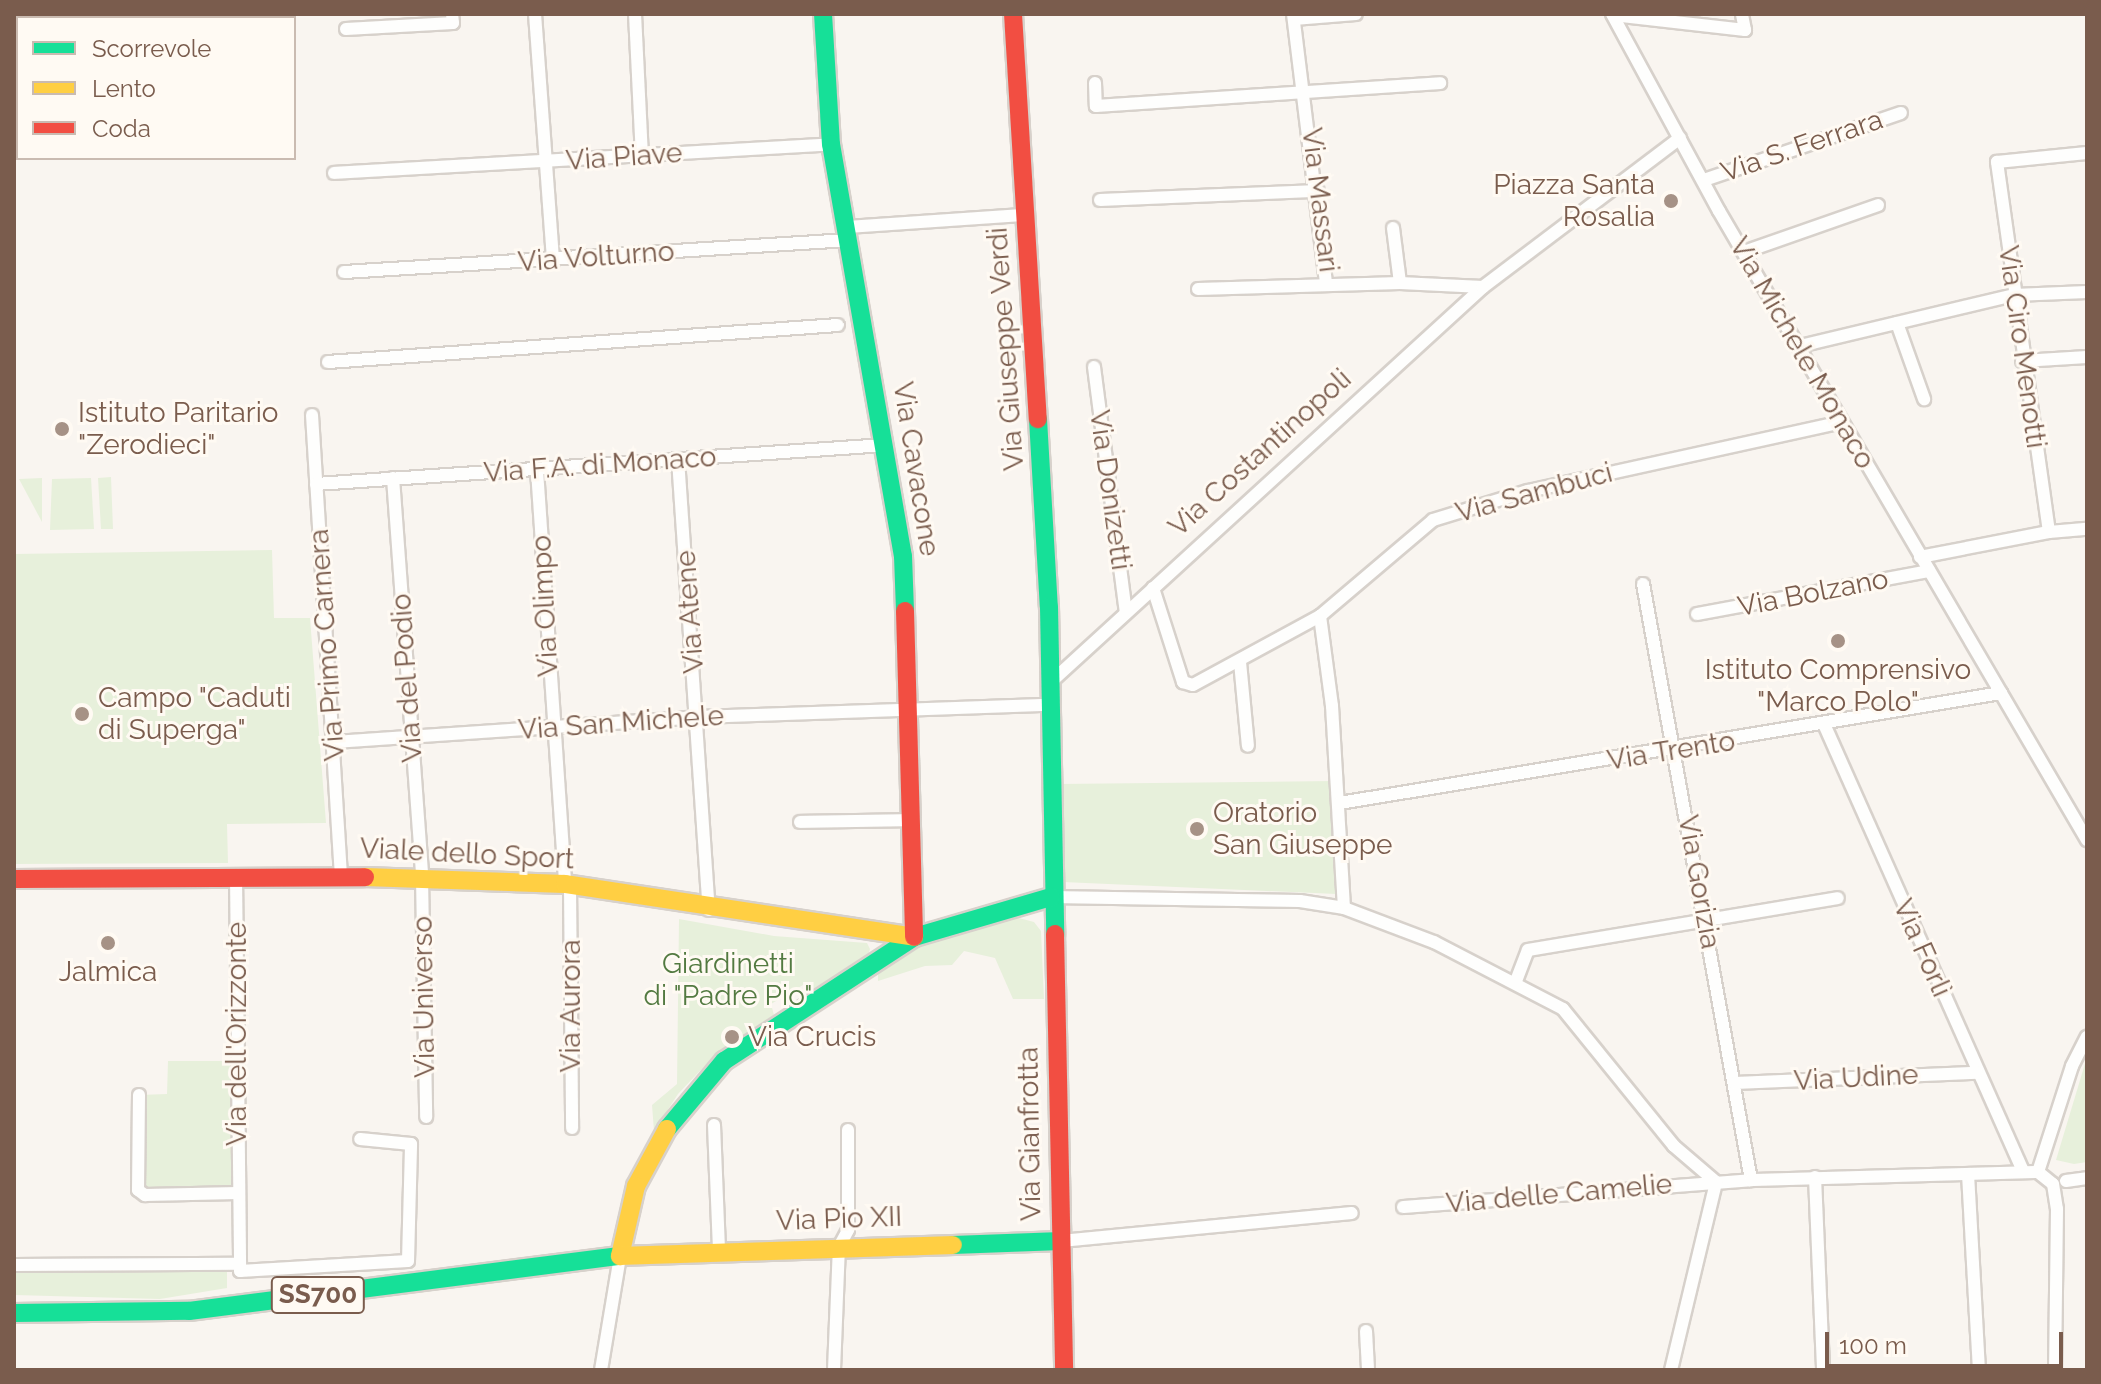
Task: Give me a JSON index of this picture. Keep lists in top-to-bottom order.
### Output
{
  "streets": {
    "main road": [
      "Via Giuseppe Verdi",
      "Via Cavacone",
      "Viale dello Sport",
      "Via Gianfrotta",
      "Via Pio XII",
      "SS700"
    ],
    "street": [
      "Via S. Ferrara",
      "Via Piave",
      "Via Massari",
      "Via Volturno",
      "Via Ciro Menotti",
      "Via Michele Monaco",
      "Via Costantinopoli",
      "Via F.A. di Monaco",
      "Via Donizetti",
      "Via Sambuci",
      "Via Bolzano",
      "Via Olimpo",
      "Via Atene",
      "Via Primo Carnera",
      "Via del Podio",
      "Via San Michele",
      "Via Trento",
      "Via Gorizia",
      "Via Forlì",
      "Via Universo",
      "Via Aurora",
      "Via dell'Orizzonte",
      "Via Udine",
      "Via delle Camelie"
    ]
  },
  "crossings": [
    ["Via S. Ferrara", "Via Michele Monaco"],
    ["Via Piave", "Via Cavacone"],
    ["Via Massari", "Via Costantinopoli"],
    ["Via Volturno", "Via Giuseppe Verdi"],
    ["Via Volturno", "Via Cavacone"],
    ["Via Giuseppe Verdi", "Via Costantinopoli"],
    ["Via Michele Monaco", "Via Costantinopoli"],
    ["Via Michele Monaco", "Via Sambuci"],
    ["Via Michele Monaco", "Via Bolzano"],
    ["Via Michele Monaco", "Via Trento"],
    ["Via Costantinopoli", "Via Donizetti"],
    ["Via Costantinopoli", "Via Sambuci"],
    ["Via F.A. di Monaco", "Via Cavacone"],
    ["Via F.A. di Monaco", "Via Olimpo"],
    ["Via F.A. di Monaco", "Via Atene"],
    ["Via F.A. di Monaco", "Via Primo Carnera"],
    ["Via F.A. di Monaco", "Via del Podio"],
    ["Via Cavacone", "Via San Michele"],
    ["Via Cavacone", "Viale dello Sport"],
    ["Via Olimpo", "Via San Michele"],
    ["Via Olimpo", "Viale dello Sport"],
    ["Via Olimpo", "Via Aurora"],
    ["Via Atene", "Via San Michele"],
    ["Via Atene", "Viale dello Sport"],
    ["Via Primo Carnera", "Via San Michele"],
    ["Via Primo Carnera", "Viale dello Sport"],
    ["Via del Podio", "Via San Michele"],
    ["Via del Podio", "Viale dello Sport"],
    ["Via del Podio", "Via Universo"],
    ["Via Trento", "Via Gorizia"],
    ["Via Trento", "Via Forlì"],
    ["Viale dello Sport", "Via Universo"],
    ["Viale dello Sport", "Via Aurora"],
    ["Viale dello Sport", "Via dell'Orizzonte"],
    ["Via Gorizia", "Via Udine"],
    ["Via Gorizia", "Via delle Camelie"],
    ["Via Forlì", "Via Udine"],
    ["Via Forlì", "Via delle Camelie"],
    ["Via Gianfrotta", "Via Pio XII"],
    ["Via Pio XII", "SS700"]
  ],
  "parks": ["Giardinetti di \"Padre Pio\""],
  "places": [
    "Piazza Santa Rosalia",
    "Istituto Paritario \"Zerodieci\"",
    "Istituto Comprensivo \"Marco Polo\"",
    "Campo \"Caduti di Superga\"",
    "Oratorio San Giuseppe",
    "Jalmica",
    "Via Crucis"
  ],
  "legend": ["Scorrevole", "Lento", "Coda"],
  "scale_bar": "100 m"
}
